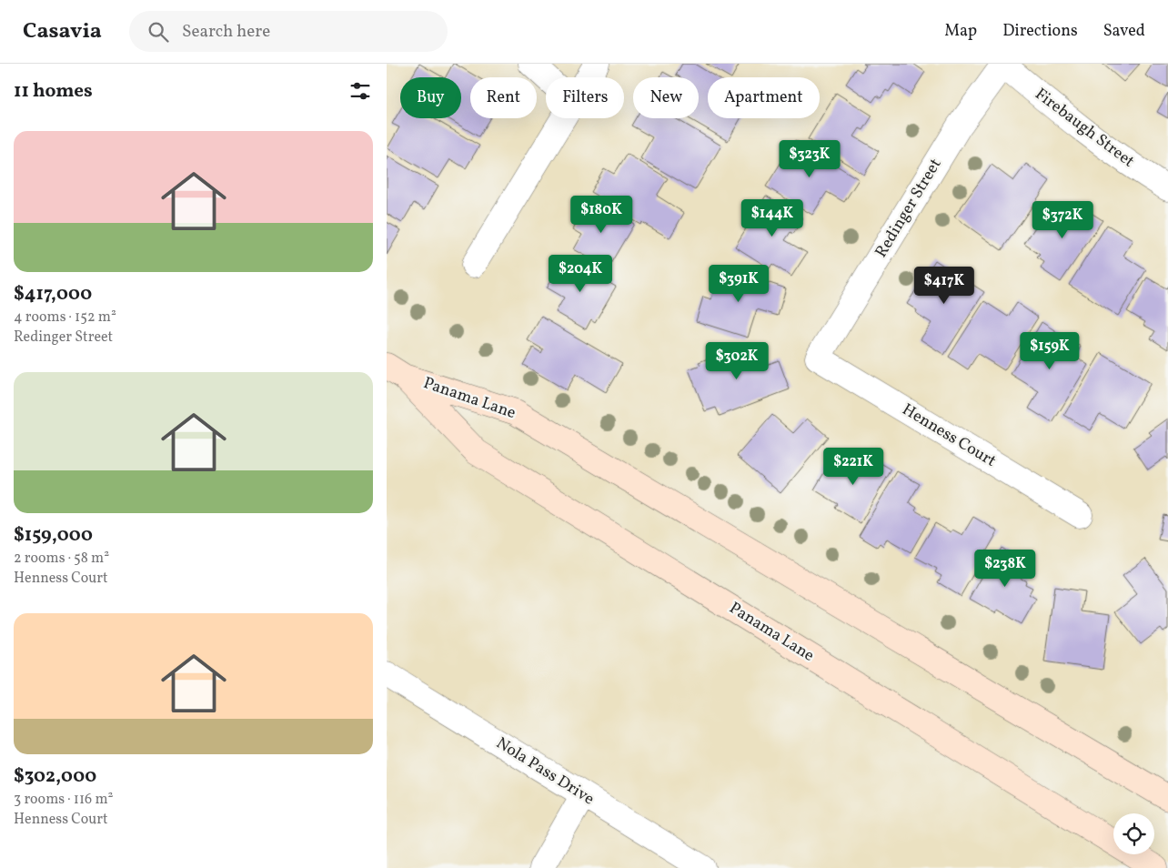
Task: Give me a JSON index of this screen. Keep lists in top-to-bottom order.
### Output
{
  "streets": {
    "main road": ["Panama Lane"],
    "street": [
      "Firebaugh Street",
      "Redinger Street",
      "Henness Court",
      "Nola Pass Drive"
    ]
  },
  "crossings": [
    ["Firebaugh Street", "Redinger Street"],
    ["Redinger Street", "Henness Court"]
  ],
  "page": {
    "header": "Casavia",
    "search": "Search here",
    "nav": ["Map", "Directions", "Saved"],
    "heading": "11 homes",
    "chip": [
      "Buy",
      "Rent",
      "Filters",
      "New",
      "Apartment"
    ],
    "list": [
      {
        "name": "$417,000",
        "note": "4 rooms · 152 m² · Redinger Street"
      },
      {
        "name": "$159,000",
        "note": "2 rooms · 58 m² · Henness Court"
      },
      {
        "name": "$302,000",
        "note": "3 rooms · 116 m² · Henness Court"
      }
    ],
    "price": [
      "$323K",
      "$180K",
      "$144K",
      "$372K",
      "$204K",
      "$391K",
      "$417K",
      "$159K",
      "$302K",
      "$221K",
      "$238K"
    ]
  }
}
